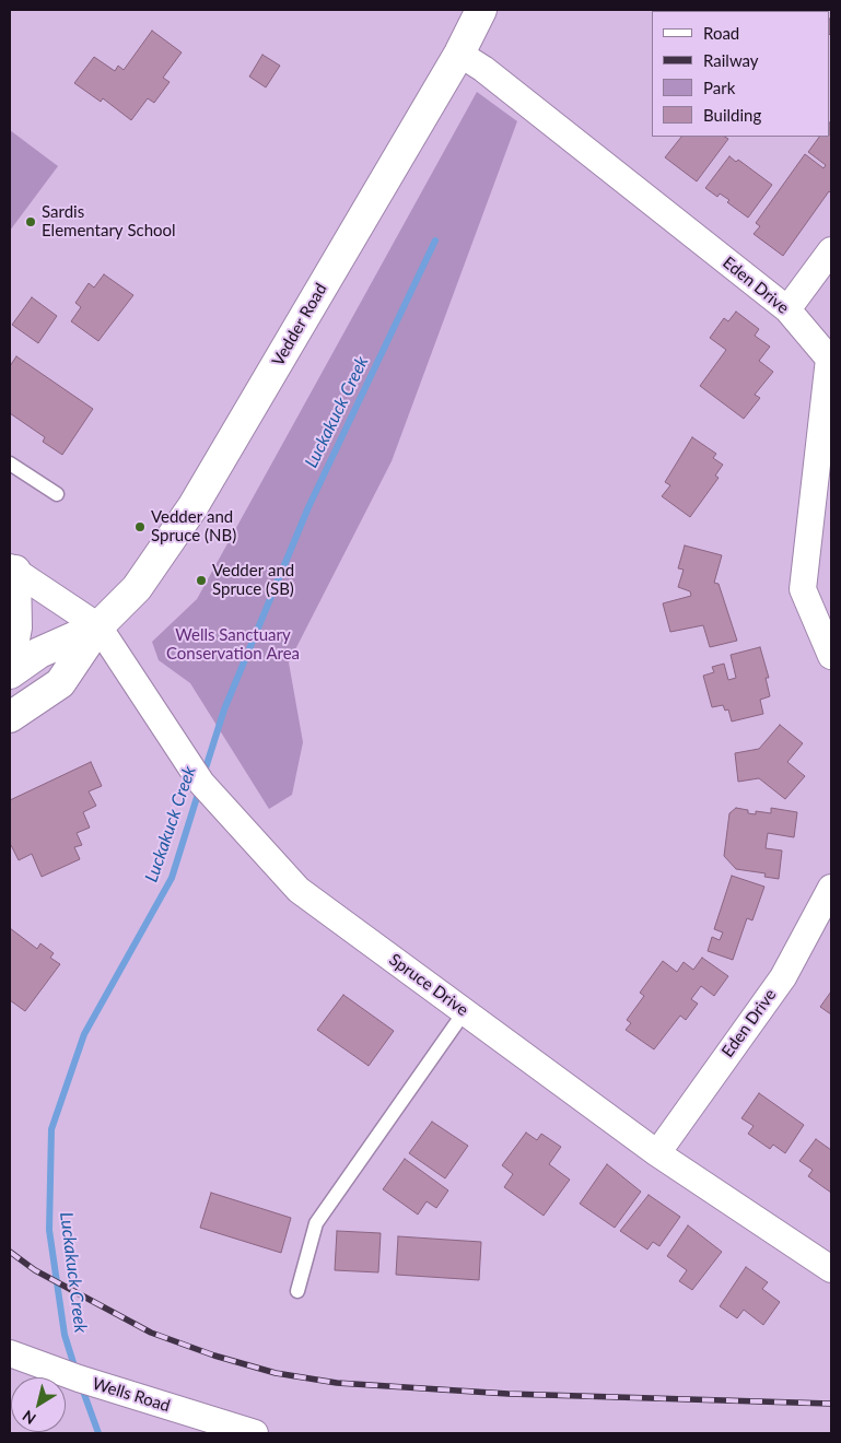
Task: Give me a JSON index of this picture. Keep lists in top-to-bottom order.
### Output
{
  "streets": {
    "main road": ["Vedder Road"],
    "street": ["Eden Drive", "Spruce Drive", "Wells Road"]
  },
  "crossings": [
    ["Eden Drive", "Vedder Road"],
    ["Eden Drive", "Spruce Drive"],
    ["Vedder Road", "Spruce Drive"]
  ],
  "water": ["Luckakuck Creek"],
  "parks": ["Wells Sanctuary Conservation Area"],
  "places": ["Sardis Elementary School", "Vedder and Spruce (NB)", "Vedder and Spruce (SB)"],
  "legend": [
    "Road",
    "Railway",
    "Park",
    "Building"
  ],
  "north": "bottom left"
}
